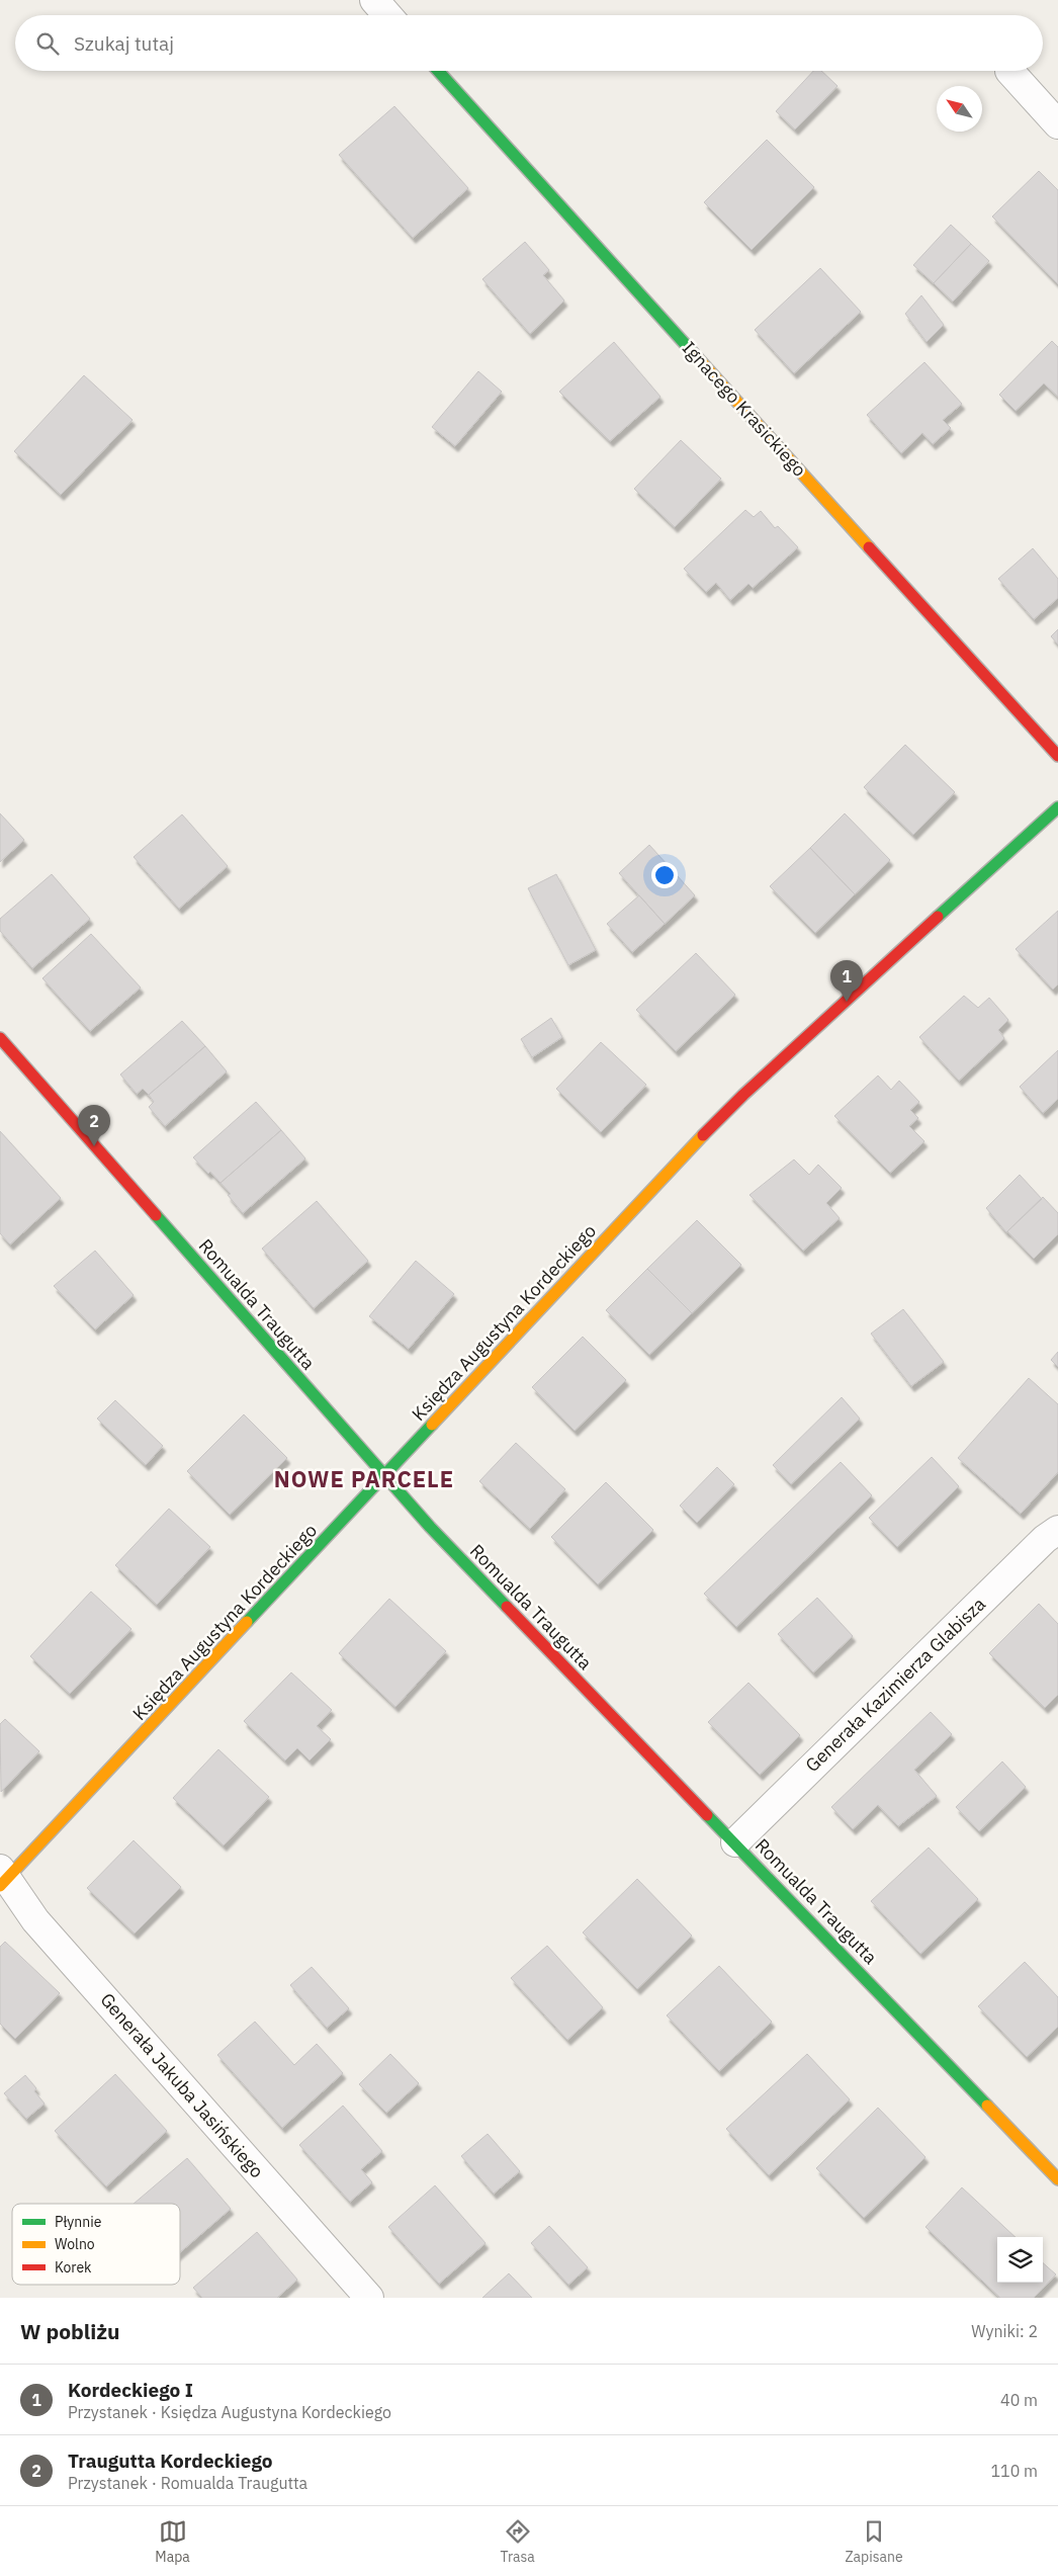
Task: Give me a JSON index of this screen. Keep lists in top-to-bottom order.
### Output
{
  "streets": {
    "street": [
      "Ignacego Krasickiego",
      "Romualda Traugutta",
      "Księdza Augustyna Kordeckiego",
      "Generała Kazimierza Glabisza",
      "Generała Jakuba Jasińskiego"
    ]
  },
  "crossings": [
    ["Romualda Traugutta", "Księdza Augustyna Kordeckiego"],
    ["Romualda Traugutta", "Generała Kazimierza Glabisza"],
    ["Księdza Augustyna Kordeckiego", "Generała Jakuba Jasińskiego"]
  ],
  "districts": ["NOWE PARCELE"],
  "legend": ["Płynnie", "Wolno", "Korek"],
  "north": "top left",
  "page": {
    "search": "Szukaj tutaj",
    "pins": ["1", "2"],
    "heading": ["W pobliżu", "Wyniki: 2"],
    "list": [
      {
        "mark": "1",
        "name": "Kordeckiego I",
        "note": "Przystanek · Księdza Augustyna Kordeckiego",
        "value": "40 m"
      },
      {
        "mark": "2",
        "name": "Traugutta Kordeckiego",
        "note": "Przystanek · Romualda Traugutta",
        "value": "110 m"
      }
    ],
    "nav": ["Mapa", "Trasa", "Zapisane"]
  }
}
